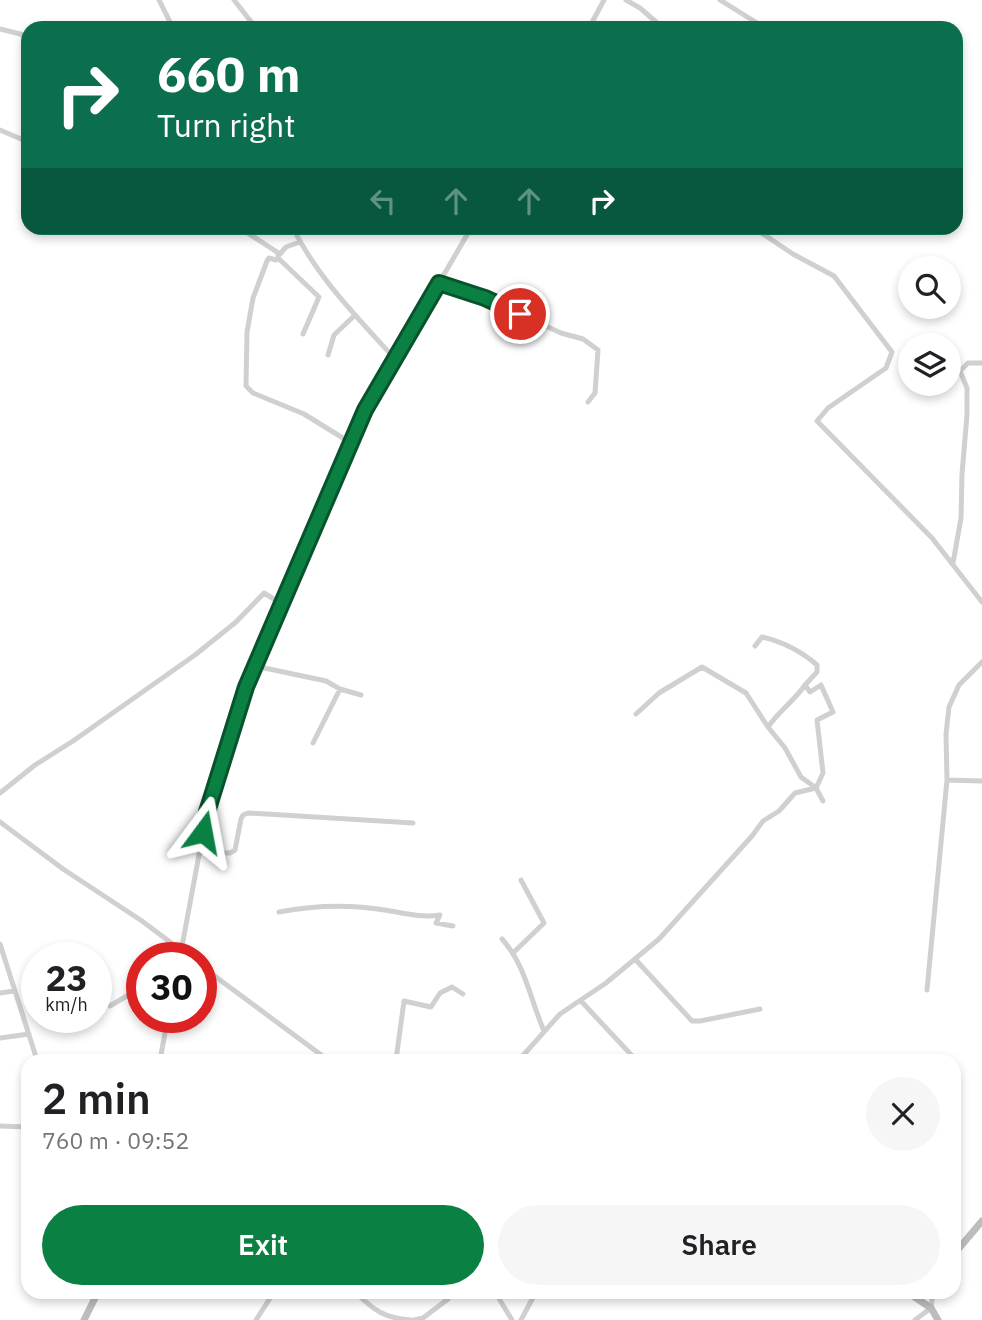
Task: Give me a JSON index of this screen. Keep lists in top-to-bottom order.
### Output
{
  "page": {
    "turn": ["660 m", "Turn right"],
    "speed": "23 km/h",
    "limit": "30",
    "heading": ["2 min", "760 m · 09:52"],
    "buttons": ["Exit", "Share"]
  }
}
